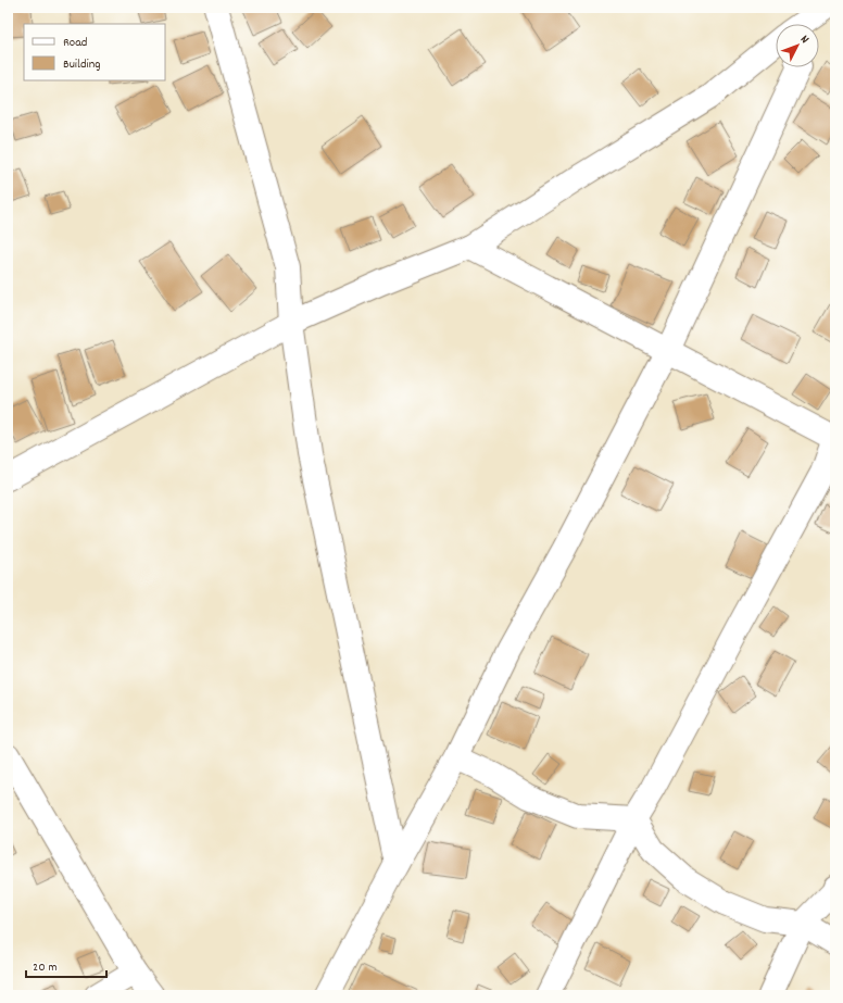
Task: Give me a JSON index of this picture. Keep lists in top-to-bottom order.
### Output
{
  "legend": ["Road", "Building"],
  "scale_bar": "20 m",
  "north": "top right"
}
